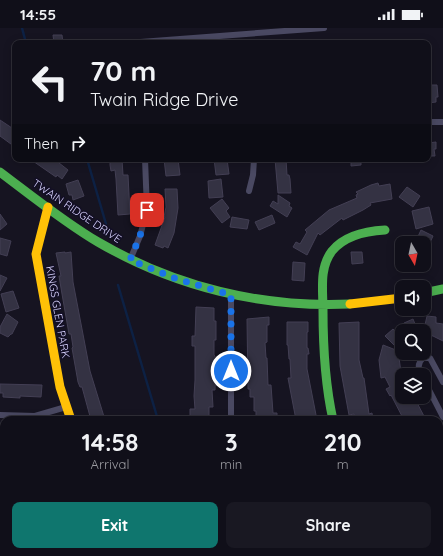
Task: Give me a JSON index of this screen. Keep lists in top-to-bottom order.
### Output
{
  "streets": {
    "street": ["TWAIN RIDGE DRIVE", "KINGS GLEN PARK"]
  },
  "crossings": [
    ["TWAIN RIDGE DRIVE", "KINGS GLEN PARK"]
  ],
  "north": "bottom",
  "page": {
    "status": "14:55",
    "turn": ["70 m", "Twain Ridge Drive"],
    "then": "Then",
    "eta": [
      "14:58",
      "Arrival",
      "3",
      "min",
      "210",
      "m"
    ],
    "buttons": ["Exit", "Share"]
  }
}
